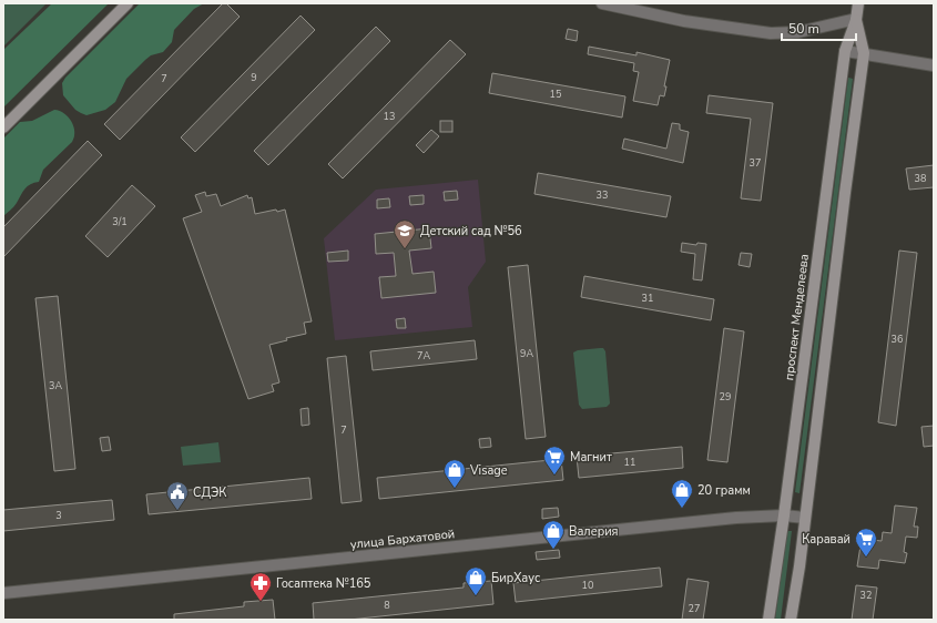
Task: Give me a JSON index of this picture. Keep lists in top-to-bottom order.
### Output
{
  "streets": {
    "main road": ["проспект Менделеева"],
    "street": ["улица Бархатовой"]
  },
  "crossings": [
    ["проспект Менделеева", "улица Бархатовой"]
  ],
  "places": {
    "school or university": ["Детский сад №56"],
    "supermarket": ["Магнит", "Каравай"],
    "shop": [
      "Visage",
      "20 грамм",
      "Валерия",
      "БирХаус"
    ],
    "public building": ["СДЭК"],
    "pharmacy": ["Госаптека №165"]
  },
  "house_numbers": [
    "9",
    "7",
    "15",
    "13",
    "37",
    "38",
    "33",
    "3/1",
    "31",
    "36",
    "9А",
    "7А",
    "3А",
    "29",
    "7",
    "11",
    "3",
    "10",
    "32",
    "8",
    "27"
  ],
  "scale_bar": "50 m"
}
